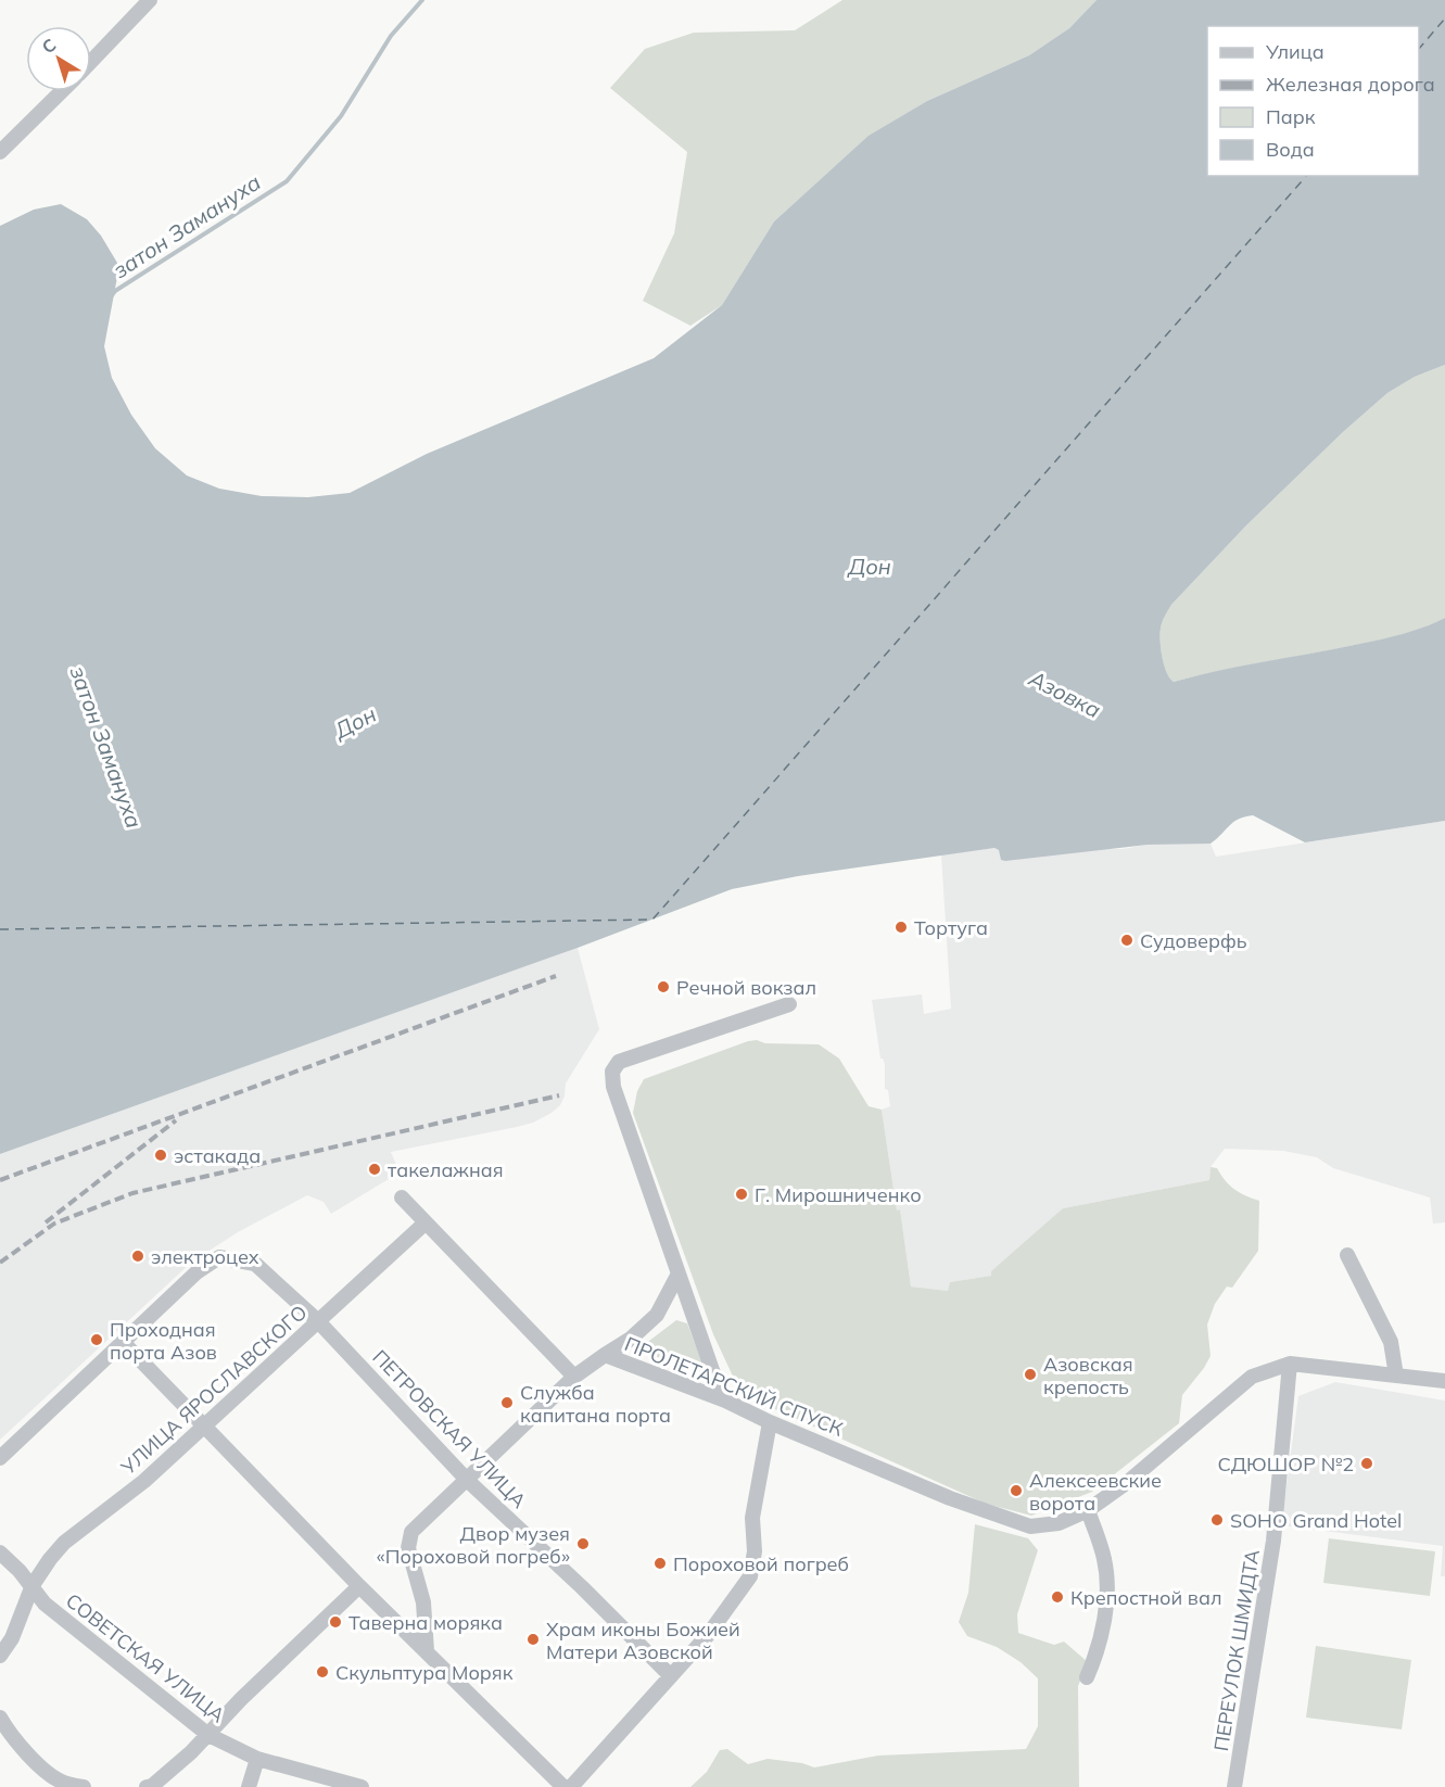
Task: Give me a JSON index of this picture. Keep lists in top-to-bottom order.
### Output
{
  "streets": {
    "street": [
      "ПРОЛЕТАРСКИЙ СПУСК",
      "УЛИЦА ЯРОСЛАВСКОГО",
      "ПЕТРОВСКАЯ УЛИЦА",
      "ПЕРЕУЛОК ШМИДТА",
      "СОВЕТСКАЯ УЛИЦА"
    ]
  },
  "crossings": [
    ["ПРОЛЕТАРСКИЙ СПУСК", "ПЕТРОВСКАЯ УЛИЦА"],
    ["УЛИЦА ЯРОСЛАВСКОГО", "ПЕТРОВСКАЯ УЛИЦА"],
    ["УЛИЦА ЯРОСЛАВСКОГО", "СОВЕТСКАЯ УЛИЦА"]
  ],
  "water": ["затон Замануха", "Дон", "Азовка"],
  "places": [
    "Тортуга",
    "Судоверфь",
    "Речной вокзал",
    "эстакада",
    "такелажная",
    "Г. Мирошниченко",
    "электроцех",
    "Проходная порта Азов",
    "Азовская крепость",
    "Служба капитана порта",
    "СДЮШОР №2",
    "Алексеевские ворота",
    "SOHO Grand Hotel",
    "Двор музея «Пороховой погреб»",
    "Пороховой погреб",
    "Крепостной вал",
    "Таверна моряка",
    "Храм иконы Божией Матери Азовской",
    "Скульптура Моряк"
  ],
  "legend": [
    "Улица",
    "Железная дорога",
    "Парк",
    "Вода"
  ],
  "north": "top left"
}
